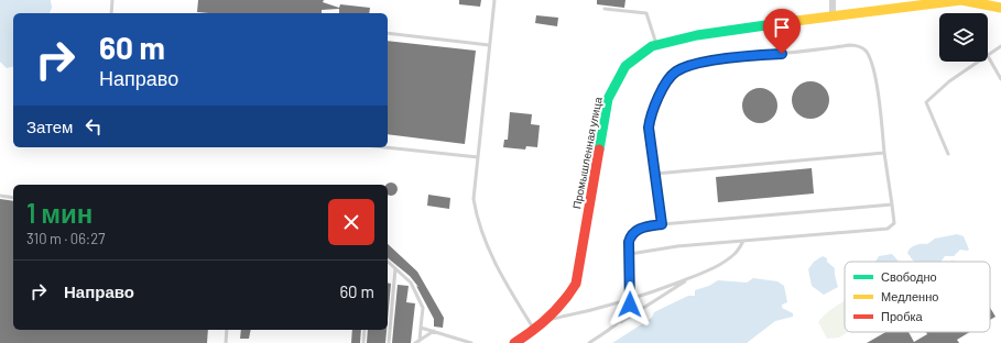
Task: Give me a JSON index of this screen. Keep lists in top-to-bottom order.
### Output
{
  "streets": {
    "street": ["Промышленная улица"]
  },
  "legend": ["Свободно", "Медленно", "Пробка"],
  "page": {
    "turn": ["60 m", "Направо"],
    "then": "Затем",
    "heading": ["1 мин", "310 m · 06:27"],
    "list": [
      {
        "name": "Направо",
        "value": "60 m"
      }
    ]
  }
}
